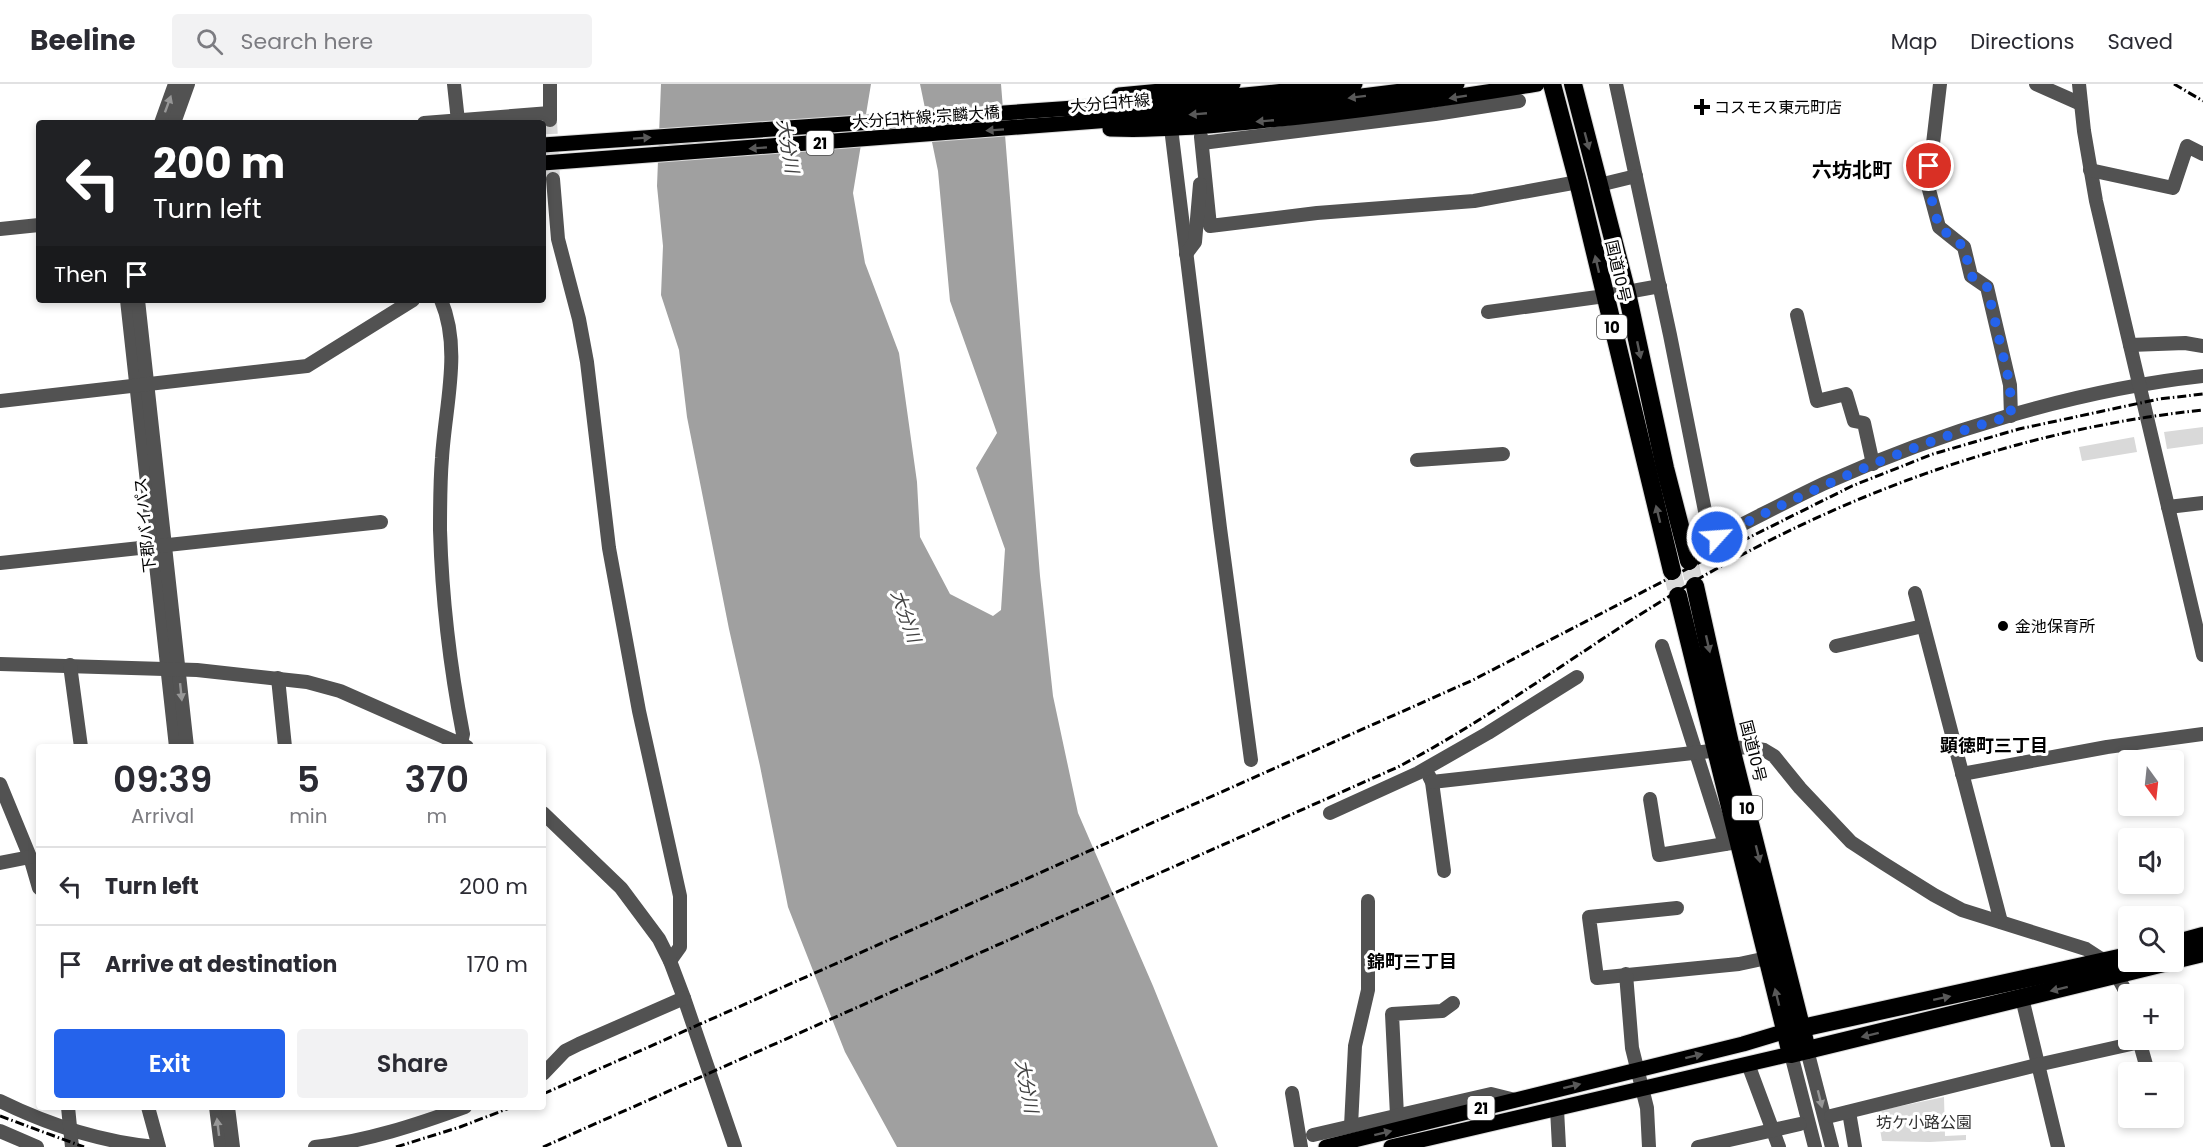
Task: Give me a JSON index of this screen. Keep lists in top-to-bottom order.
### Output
{
  "streets": {
    "highway": ["国道10号", "10"],
    "main road": ["大分臼杵線", "大分臼杵線;宗麟大橋", "21"],
    "street": ["下郡バイパス"]
  },
  "crossings": [
    ["大分臼杵線", "大分臼杵線;宗麟大橋"],
    ["21", "国道10号"]
  ],
  "districts": ["六坊北町", "顕徳町三丁目", "錦町三丁目"],
  "water": ["大分川"],
  "parks": ["坊ケ小路公園"],
  "places": {
    "health": ["コスモス東元町店"],
    "other": ["金池保育所"]
  },
  "north": "bottom",
  "page": {
    "header": "Beeline",
    "search": "Search here",
    "nav": ["Map", "Directions", "Saved"],
    "turn": ["200 m", "Turn left"],
    "then": "Then",
    "eta": [
      "09:39",
      "Arrival",
      "5",
      "min",
      "370",
      "m"
    ],
    "map_buttons": ["+", "−"],
    "list": [
      {
        "name": "Turn left",
        "value": "200 m"
      },
      {
        "name": "Arrive at destination",
        "value": "170 m"
      }
    ],
    "buttons": ["Exit", "Share"]
  }
}
